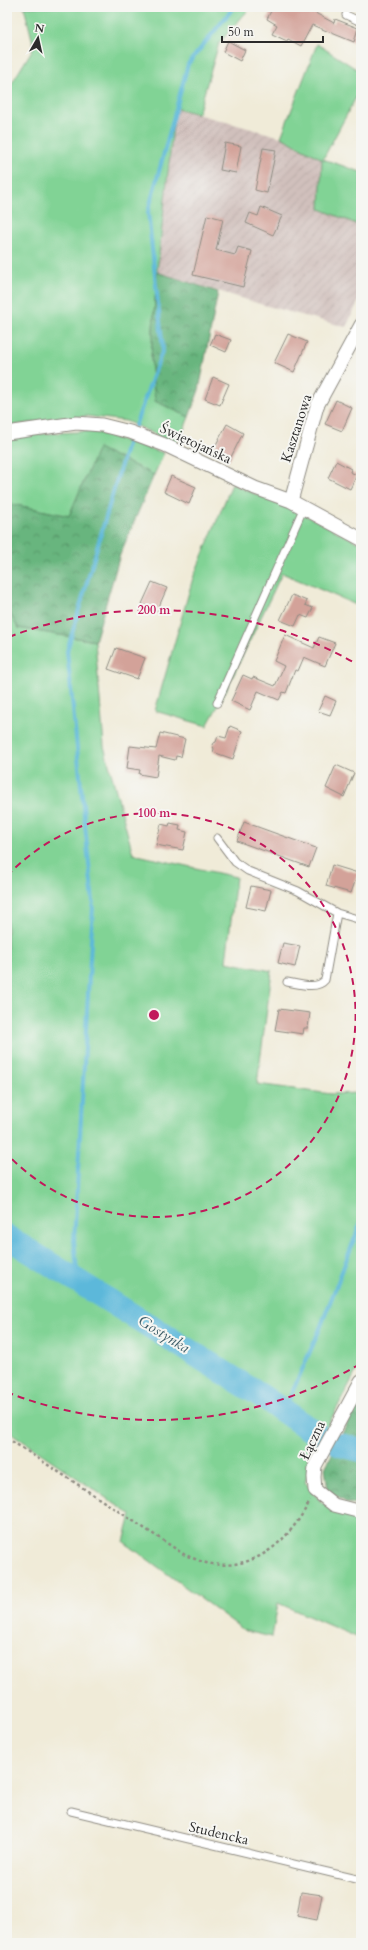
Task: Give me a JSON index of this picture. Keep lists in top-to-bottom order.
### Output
{
  "streets": {
    "street": ["Kasztanowa", "Świętojańska", "Łączna"],
    "lane": ["Studencka"]
  },
  "crossings": [
    ["Kasztanowa", "Świętojańska"]
  ],
  "water": ["Gostynka"],
  "scale_bar": "50 m",
  "north": "top",
  "rings": ["200 m", "100 m"]
}
